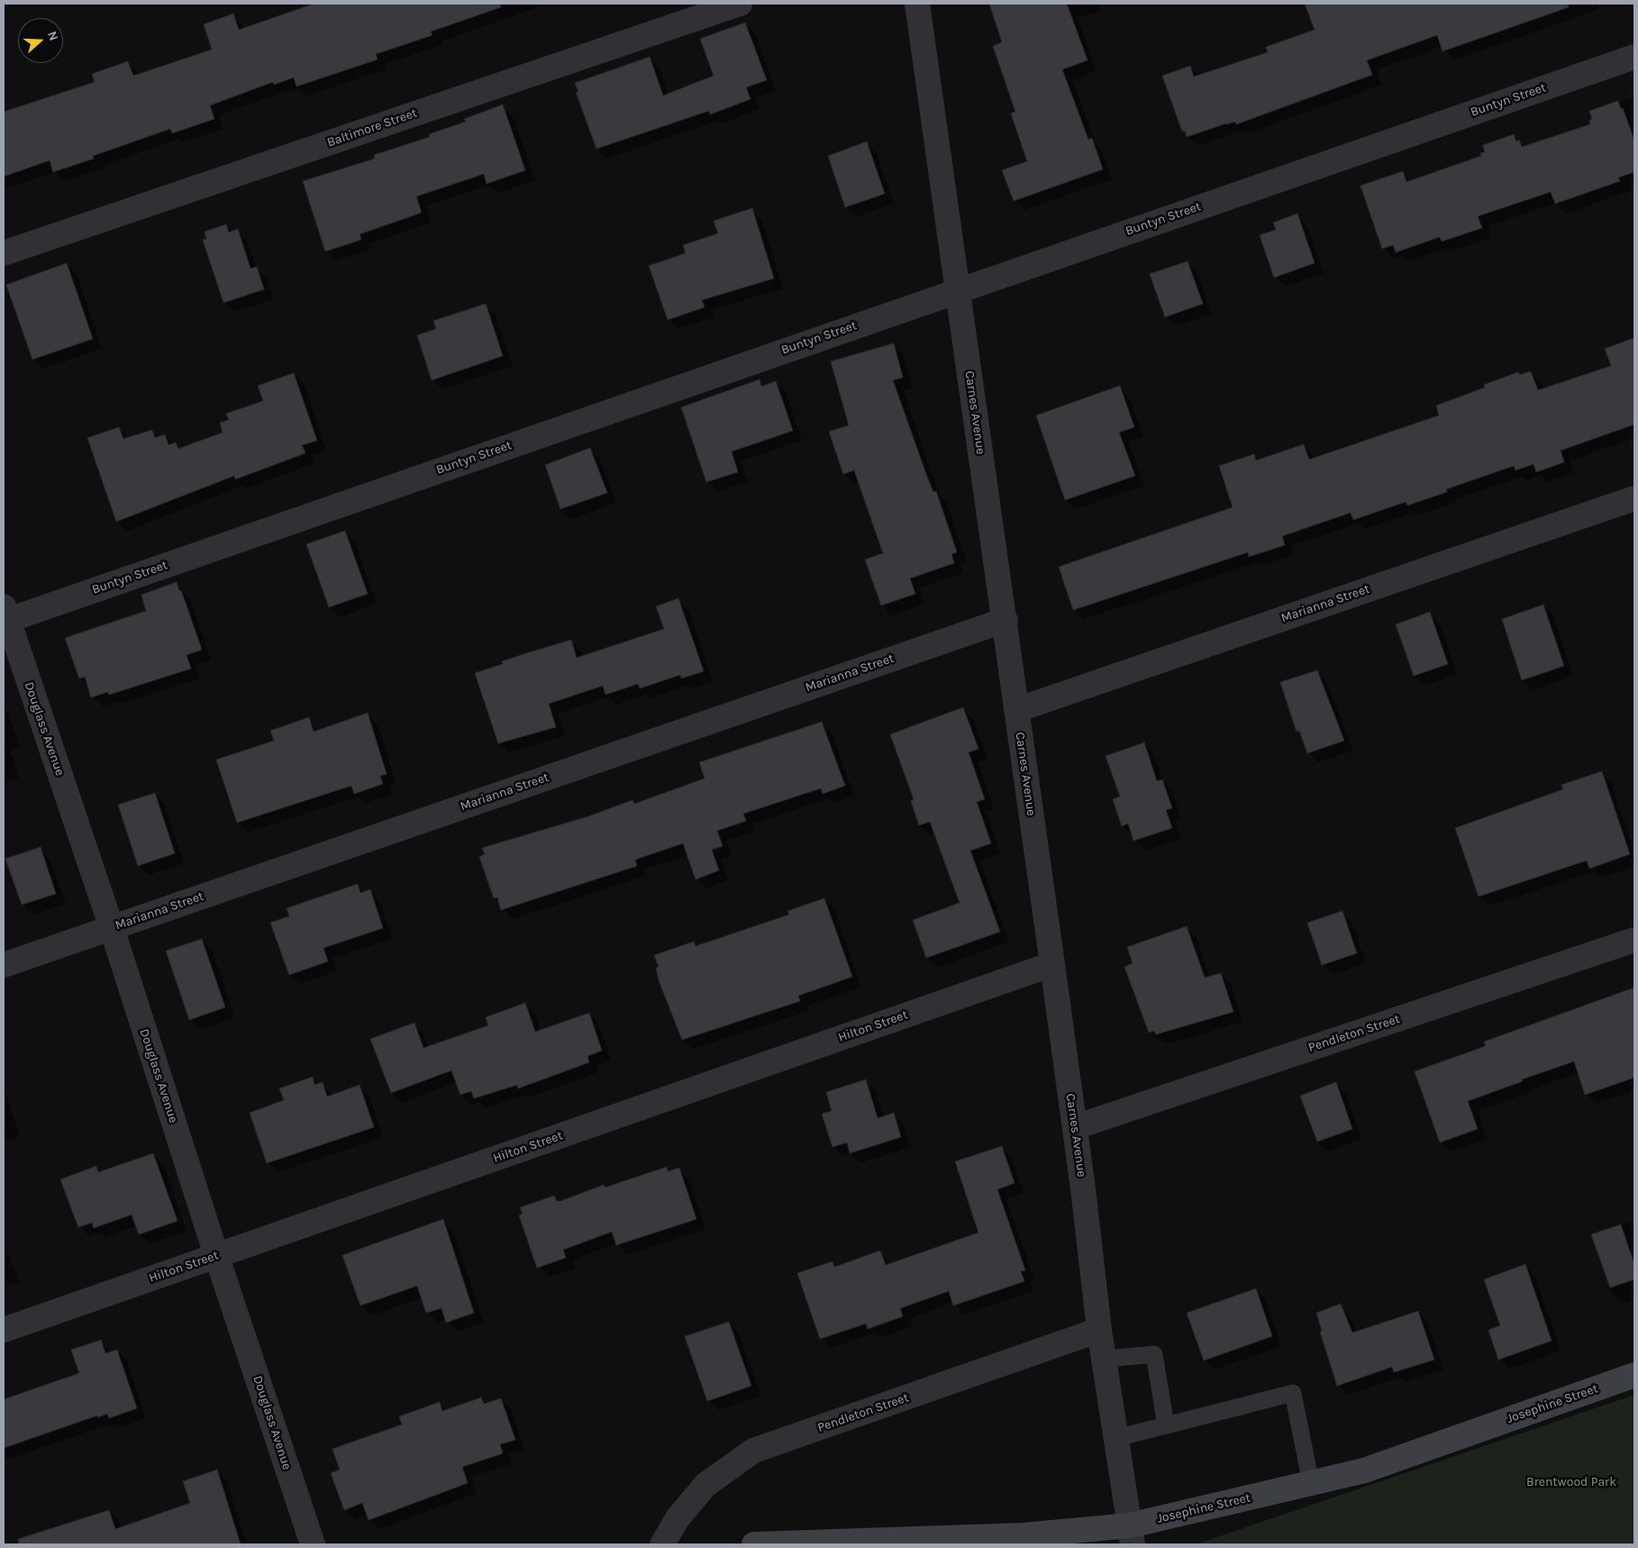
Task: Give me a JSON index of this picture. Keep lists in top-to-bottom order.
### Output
{
  "streets": {
    "main road": ["Josephine Street"],
    "street": [
      "Buntyn Street",
      "Baltimore Street",
      "Carnes Avenue",
      "Marianna Street",
      "Douglass Avenue",
      "Hilton Street",
      "Pendleton Street"
    ]
  },
  "crossings": [
    ["Buntyn Street", "Carnes Avenue"],
    ["Buntyn Street", "Douglass Avenue"],
    ["Carnes Avenue", "Marianna Street"],
    ["Carnes Avenue", "Hilton Street"],
    ["Carnes Avenue", "Pendleton Street"],
    ["Carnes Avenue", "Josephine Street"],
    ["Marianna Street", "Douglass Avenue"],
    ["Douglass Avenue", "Hilton Street"]
  ],
  "parks": ["Brentwood Park"],
  "north": "right"
}
